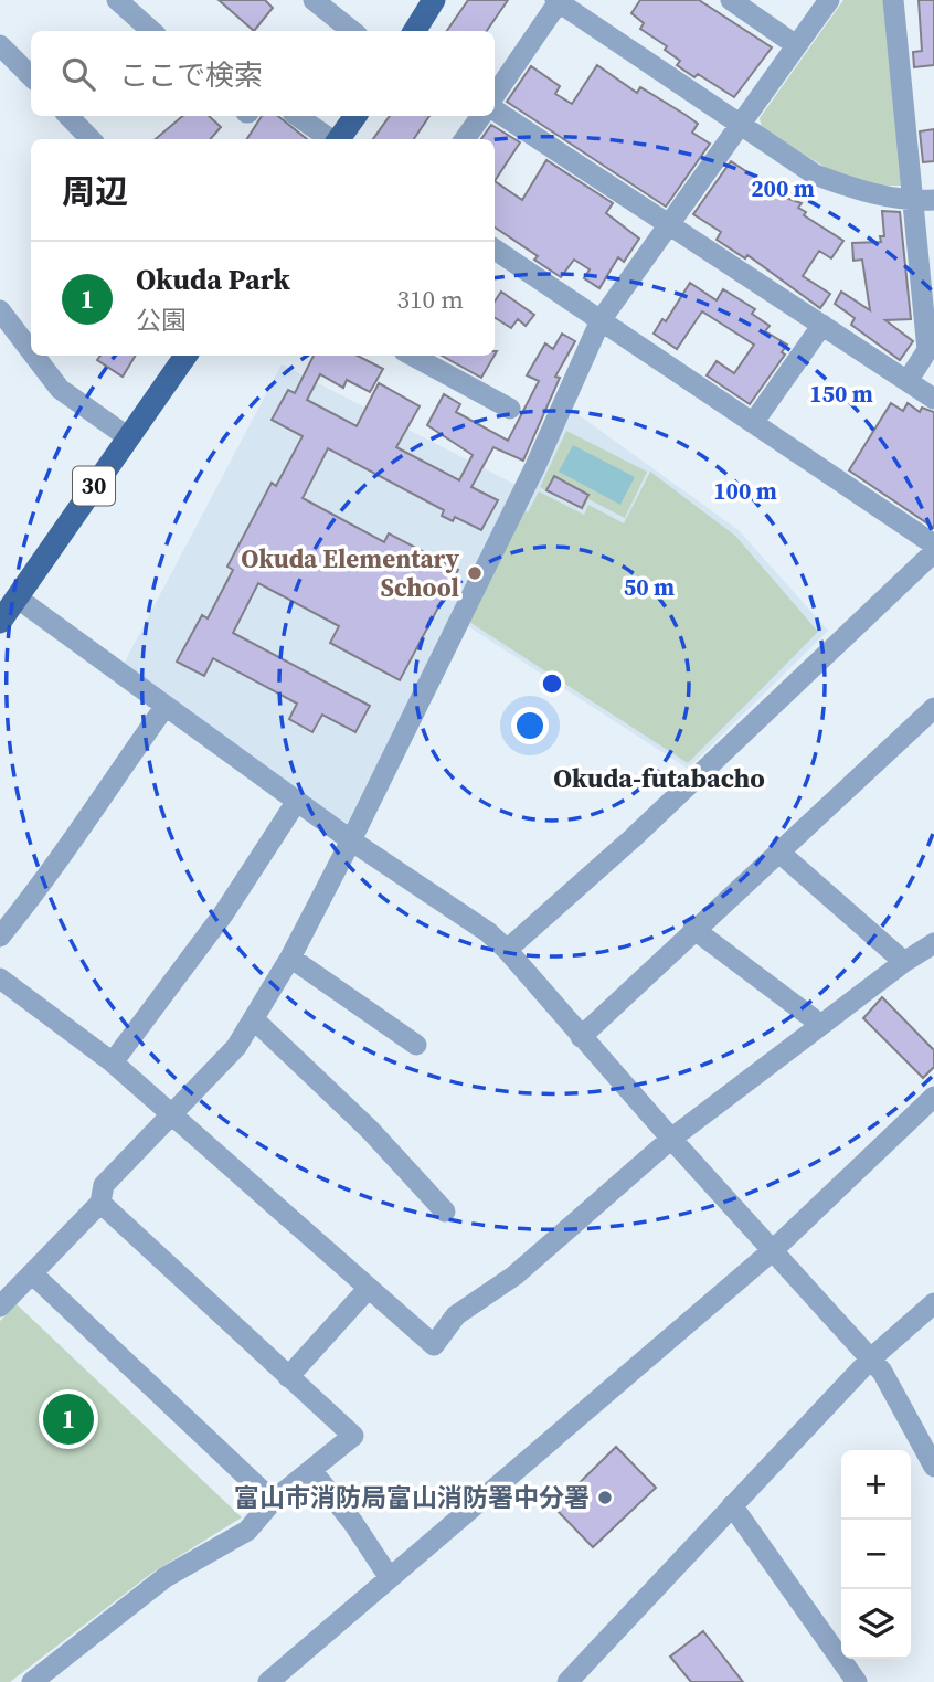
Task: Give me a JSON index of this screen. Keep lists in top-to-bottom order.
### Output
{
  "streets": {
    "main road": ["30"]
  },
  "districts": ["Okuda-futabacho"],
  "places": ["Okuda Elementary School", "富山市消防局富山消防署中分署"],
  "page": {
    "search": "ここで検索",
    "heading": "周辺",
    "list": [
      {
        "mark": "1",
        "name": "Okuda Park",
        "note": "公園",
        "value": "310 m"
      }
    ],
    "pins": "1",
    "map_buttons": ["+", "−"]
  },
  "rings": [
    "200 m",
    "150 m",
    "100 m",
    "50 m"
  ]
}
